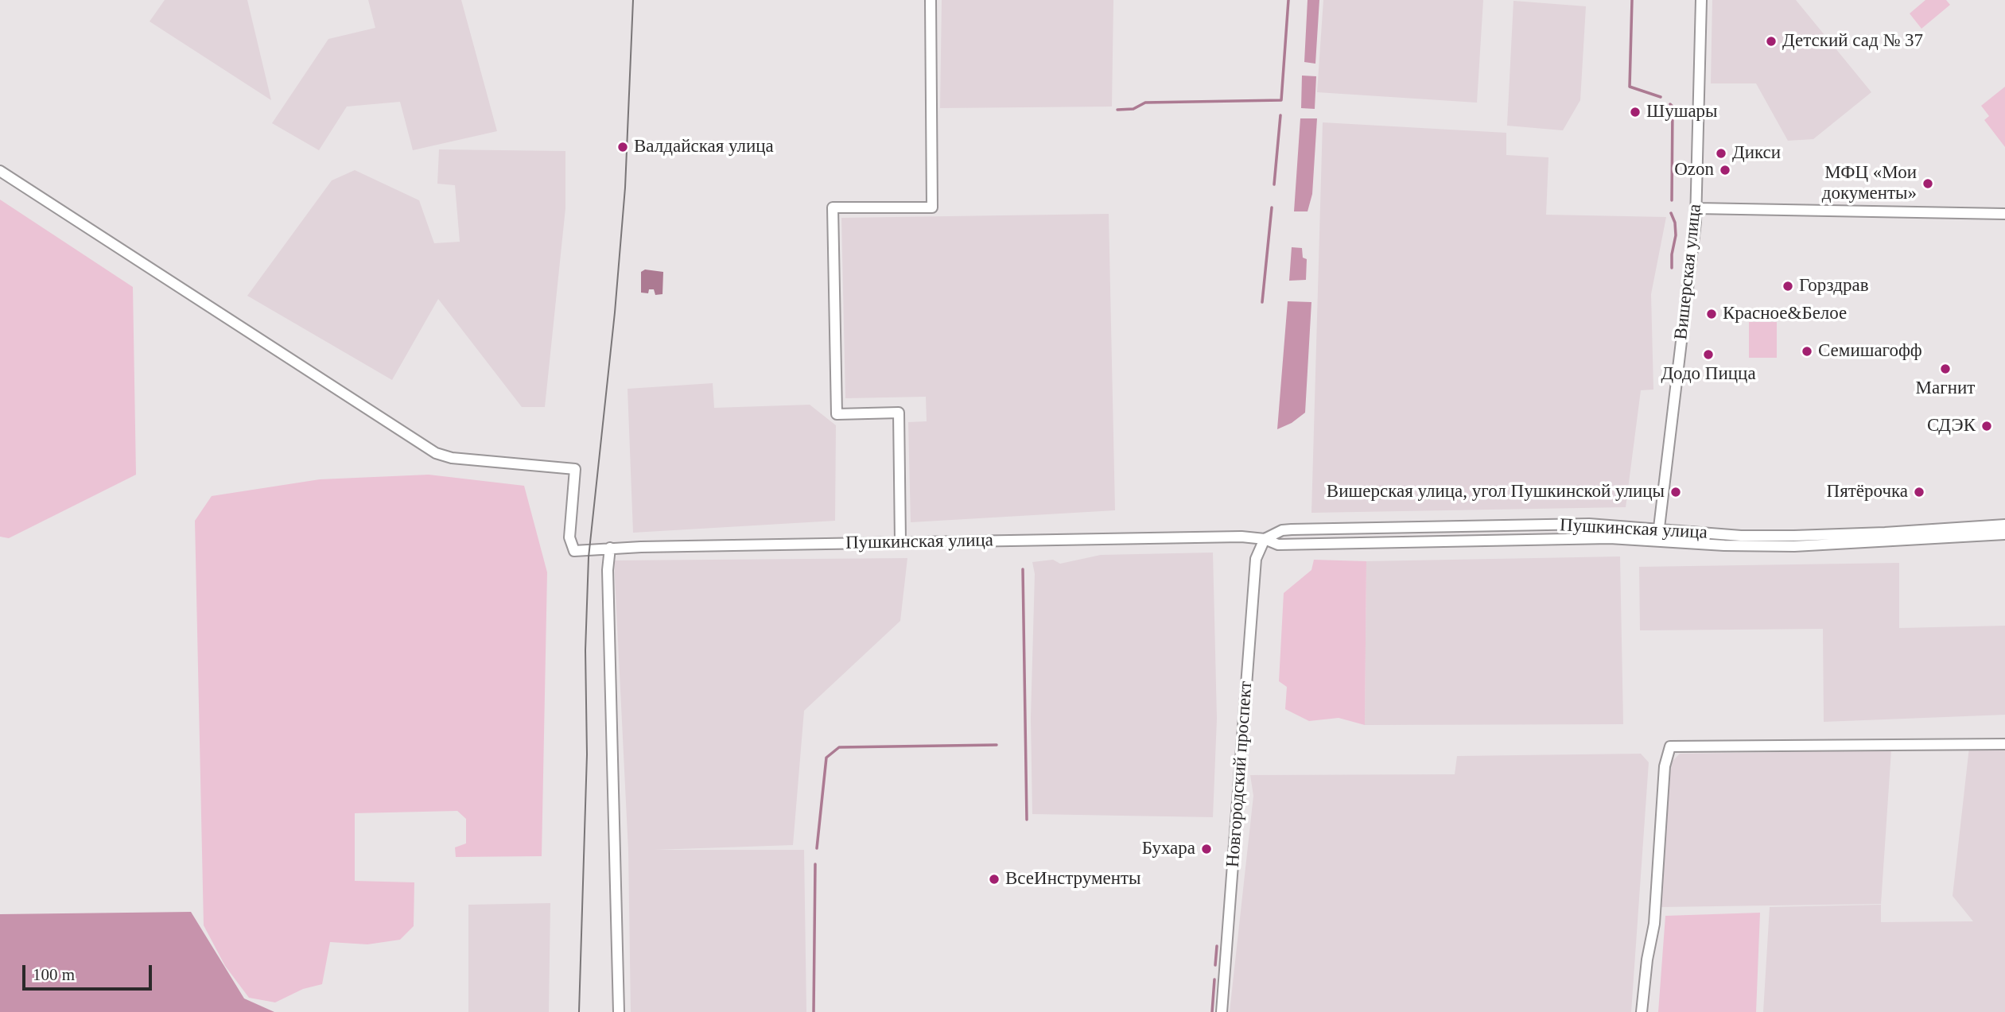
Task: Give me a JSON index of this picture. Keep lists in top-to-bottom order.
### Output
{
  "streets": {
    "street": ["Вишерская улица", "Пушкинская улица", "Новгородский проспект"]
  },
  "crossings": [
    ["Вишерская улица", "Пушкинская улица"],
    ["Пушкинская улица", "Новгородский проспект"]
  ],
  "places": [
    "Детский сад № 37",
    "Шушары",
    "Валдайская улица",
    "Дикси",
    "Ozon",
    "МФЦ «Мои документы»",
    "Горздрав",
    "Красное&Белое",
    "Семишагофф",
    "Додо Пицца",
    "Магнит",
    "СДЭК",
    "Вишерская улица, угол Пушкинской улицы",
    "Пятёрочка",
    "Бухара",
    "ВсеИнструменты"
  ],
  "scale_bar": "100 m"
}
